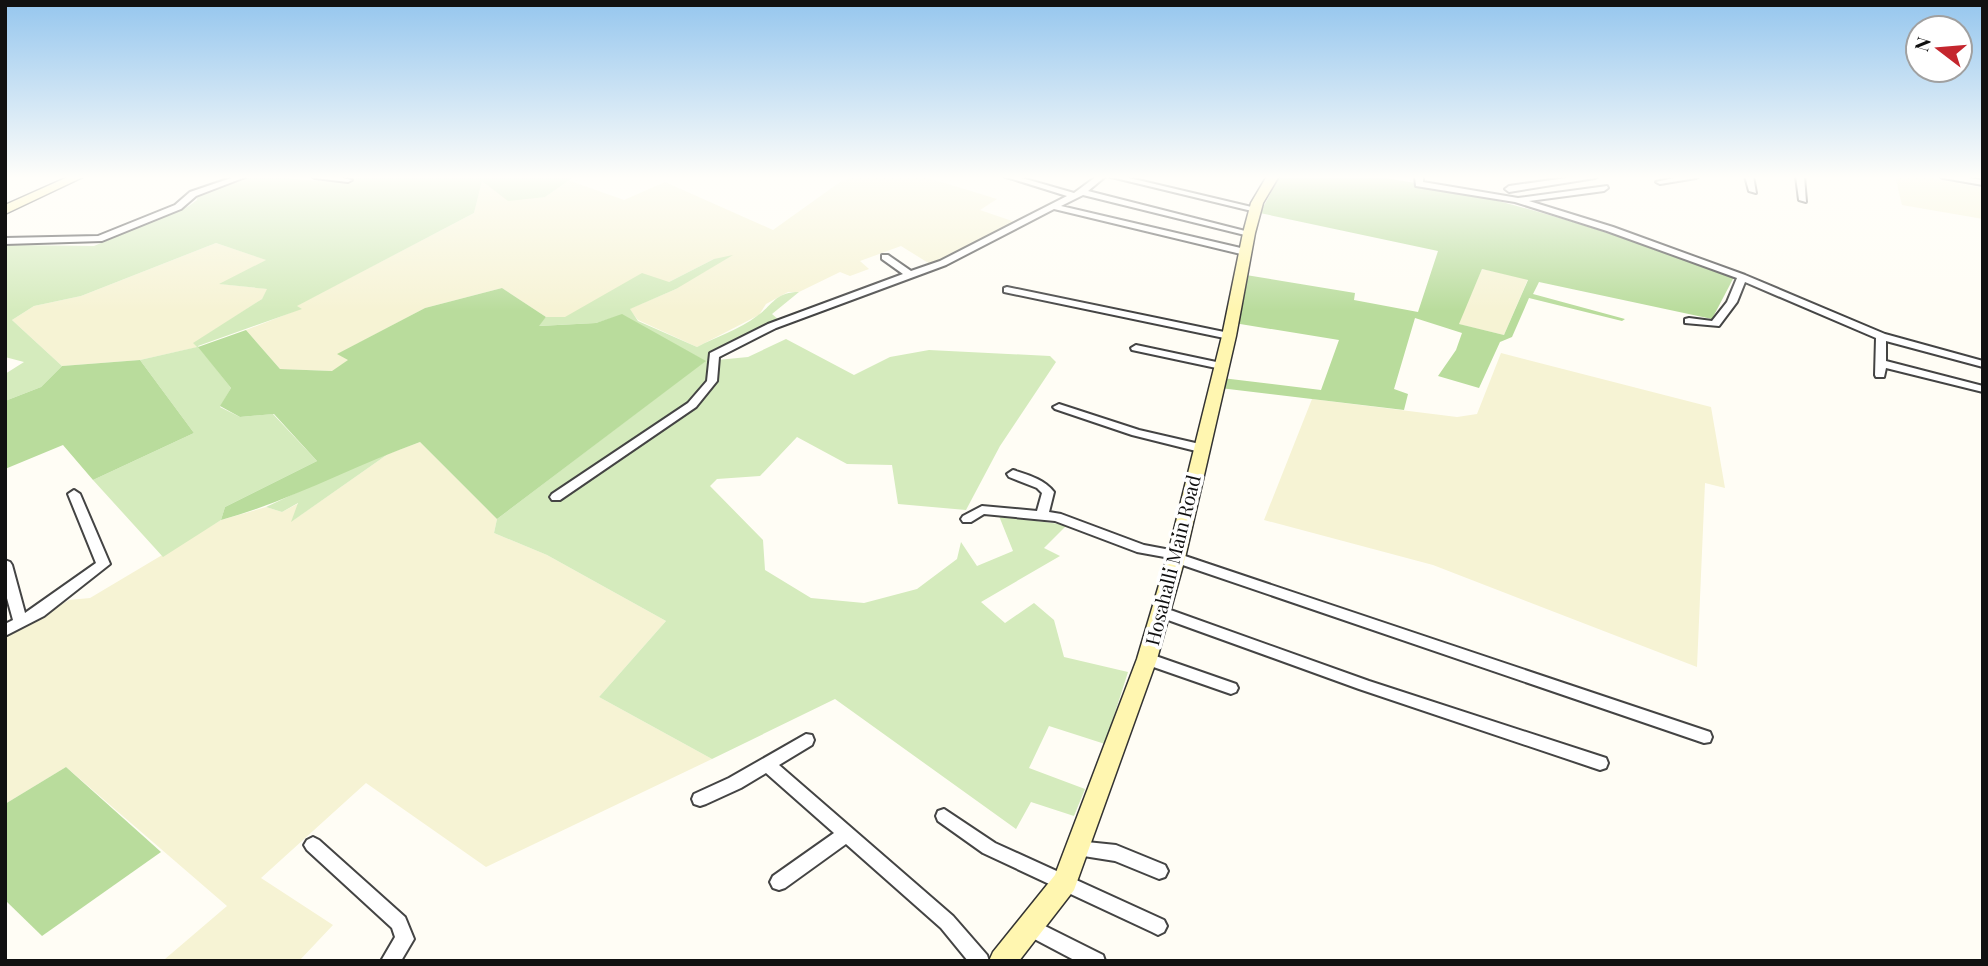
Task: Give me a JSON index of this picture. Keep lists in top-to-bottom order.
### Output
{
  "streets": {
    "street": ["Hosahalli Main Road"]
  },
  "north": "left"
}
